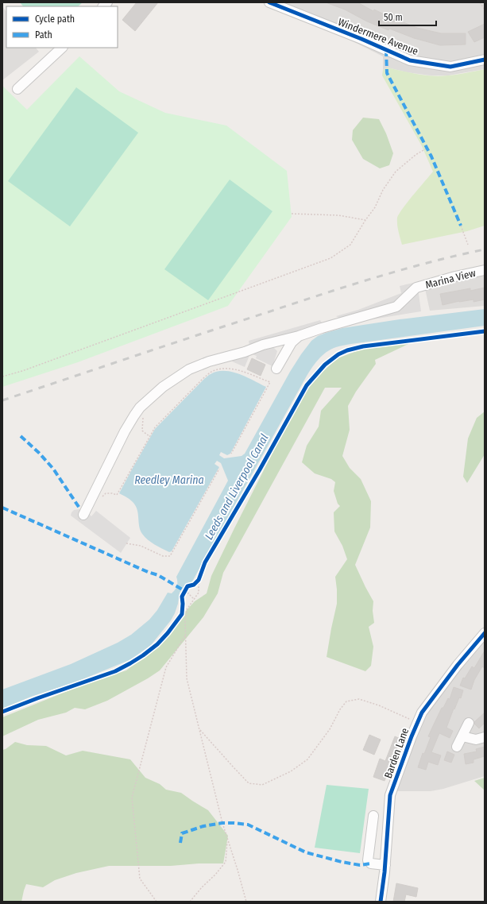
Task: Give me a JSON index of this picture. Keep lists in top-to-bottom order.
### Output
{
  "streets": {
    "street": ["Windermere Avenue", "Marina View", "Barden Lane"]
  },
  "water": ["Reedley Marina", "Leeds and Liverpool Canal"],
  "legend": ["Cycle path", "Path"],
  "scale_bar": "50 m"
}
